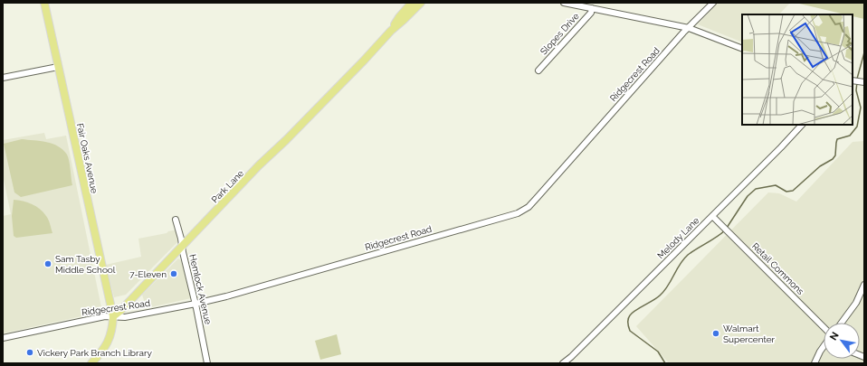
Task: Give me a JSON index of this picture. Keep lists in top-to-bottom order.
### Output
{
  "streets": {
    "main road": ["Fair Oaks Avenue", "Park Lane"],
    "street": [
      "Slopes Drive",
      "Ridgecrest Road",
      "Melody Lane",
      "Retail Commons",
      "Hemlock Avenue"
    ]
  },
  "crossings": [
    ["Ridgecrest Road", "Fair Oaks Avenue"],
    ["Ridgecrest Road", "Park Lane"],
    ["Ridgecrest Road", "Hemlock Avenue"],
    ["Fair Oaks Avenue", "Park Lane"],
    ["Park Lane", "Hemlock Avenue"],
    ["Melody Lane", "Retail Commons"]
  ],
  "places": [
    "Sam Tasby Middle School",
    "7-Eleven",
    "Walmart Supercenter",
    "Vickery Park Branch Library"
  ],
  "north": "top left"
}
